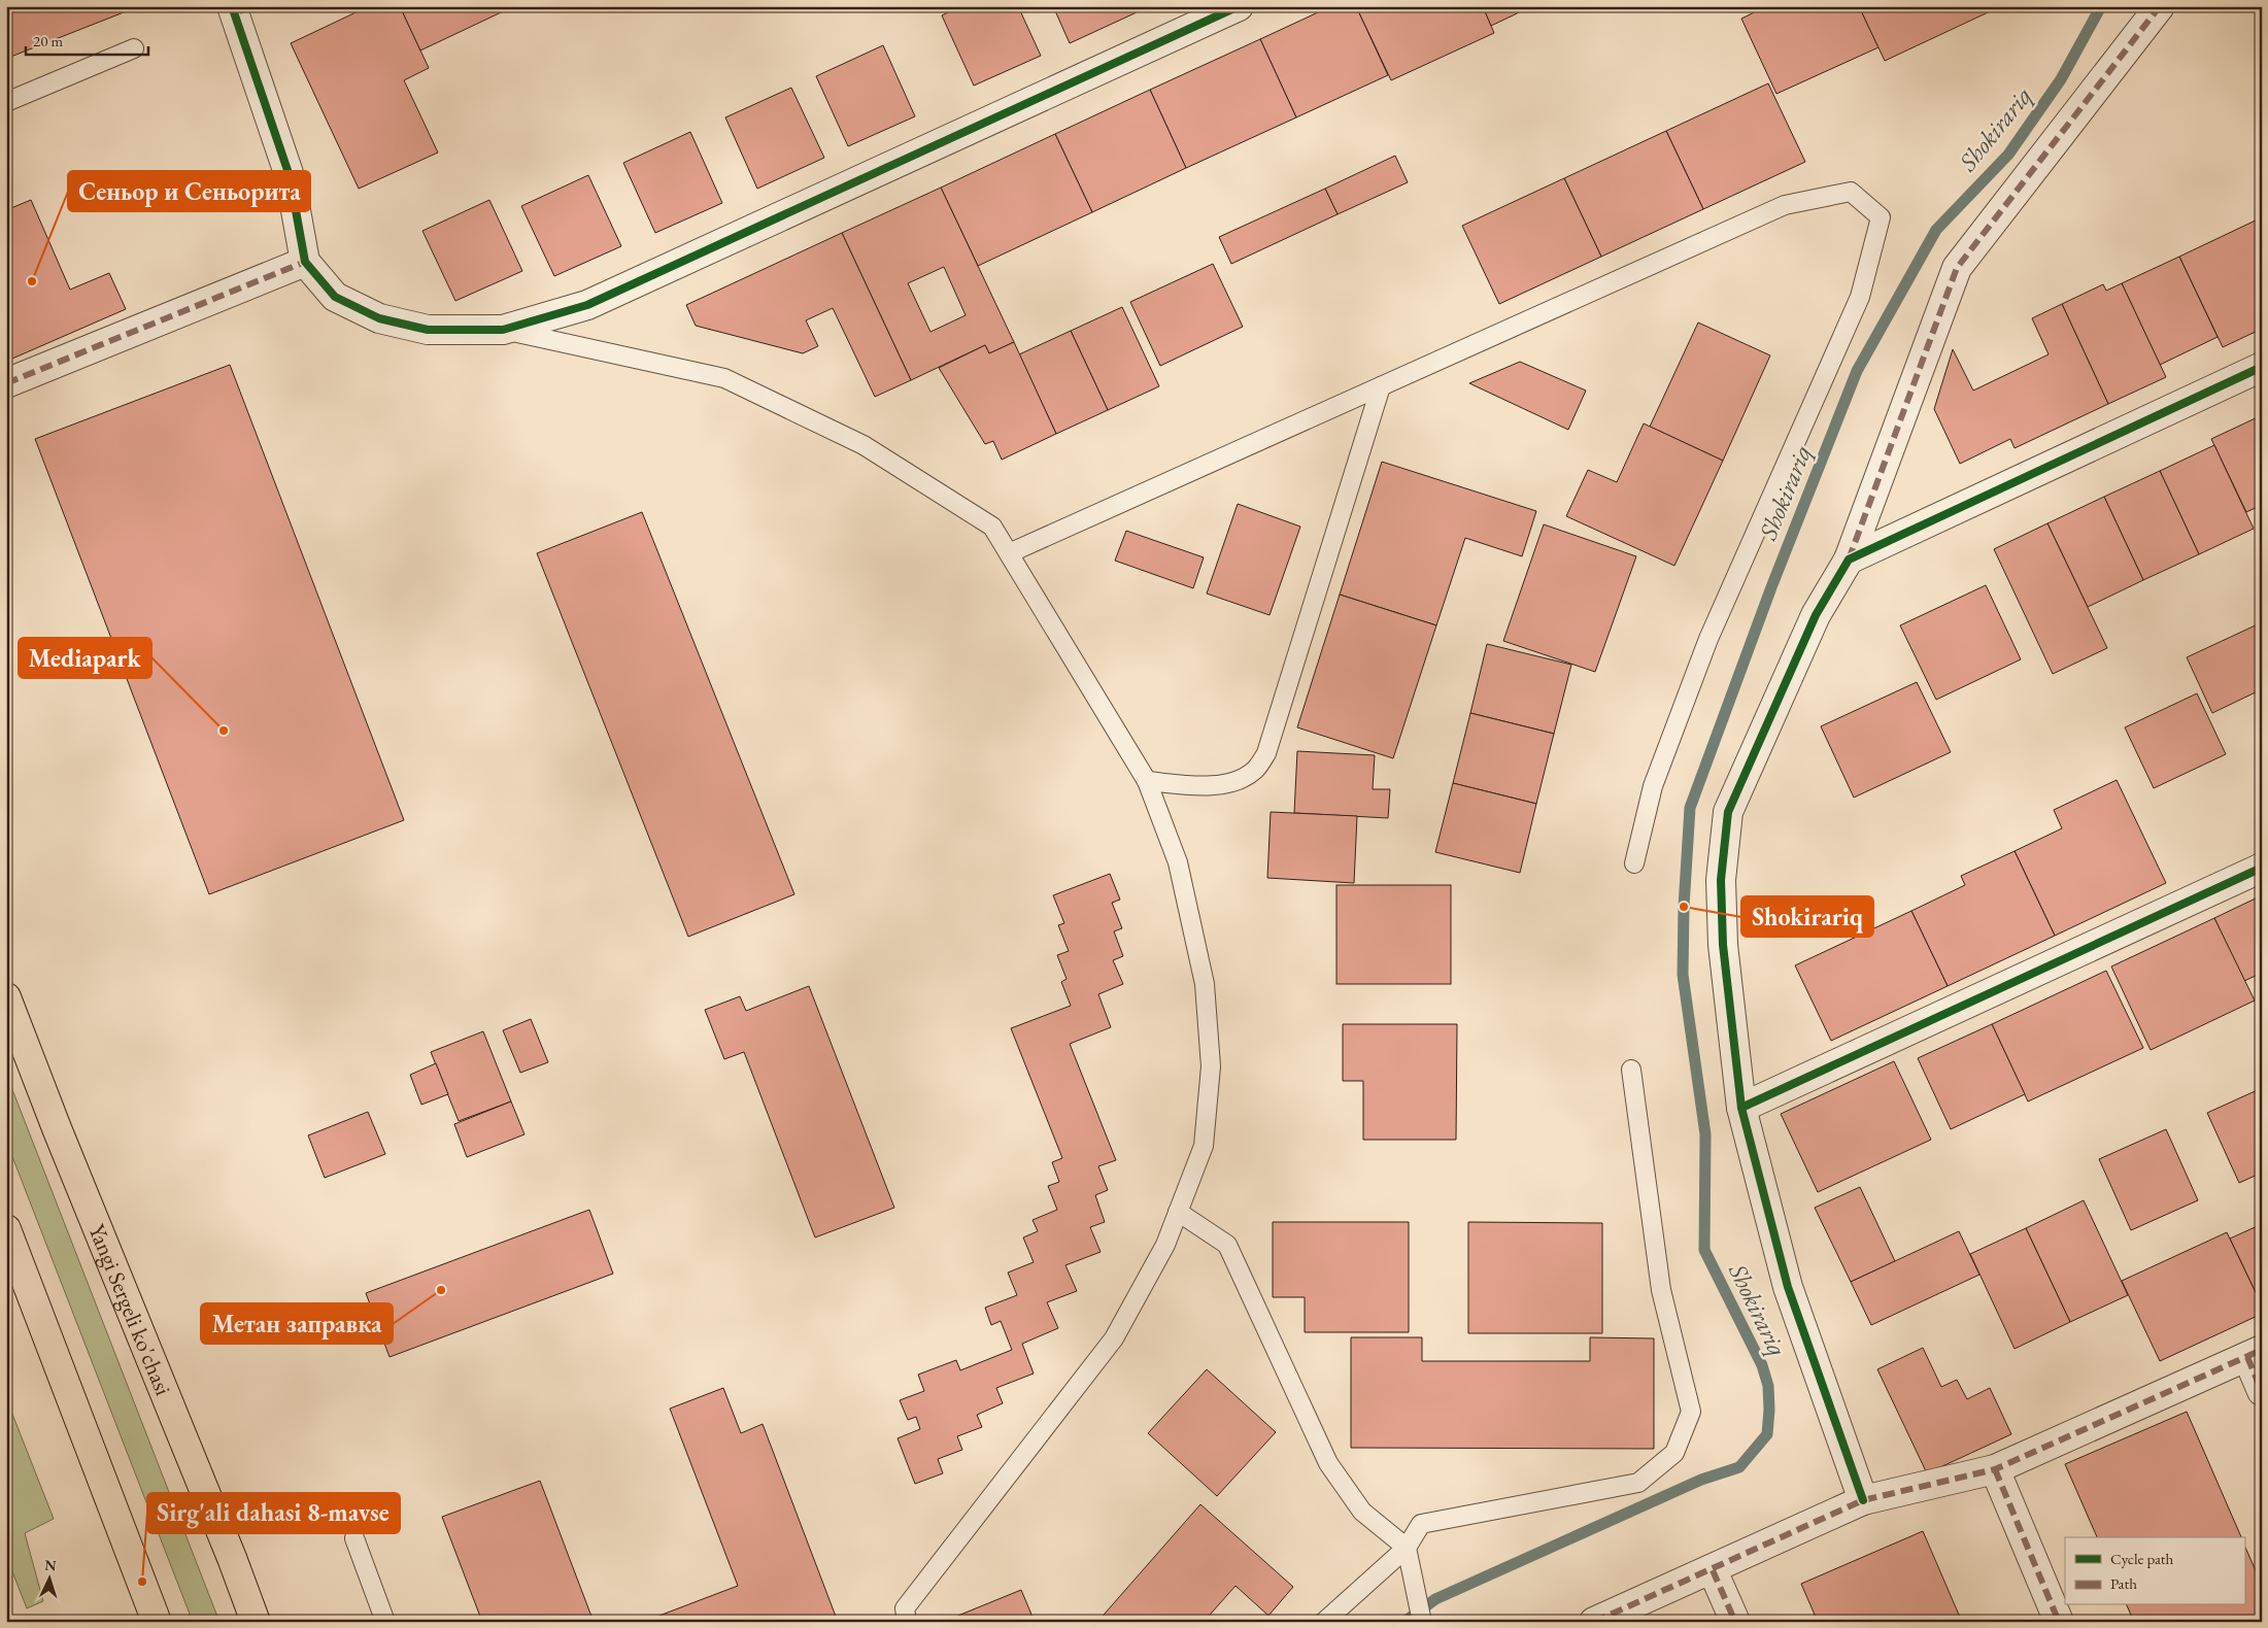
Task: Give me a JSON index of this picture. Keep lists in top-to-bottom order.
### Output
{
  "streets": {
    "main road": ["Yangi Sergeli ko'chasi"]
  },
  "water": ["Shokirariq"],
  "places": [
    "Сеньор и Сеньорита",
    "Mediapark",
    "Shokirariq",
    "Метан заправка",
    "Sirg'ali dahasi 8-mavse"
  ],
  "legend": ["Cycle path", "Path"],
  "scale_bar": "20 m",
  "north": "top"
}
